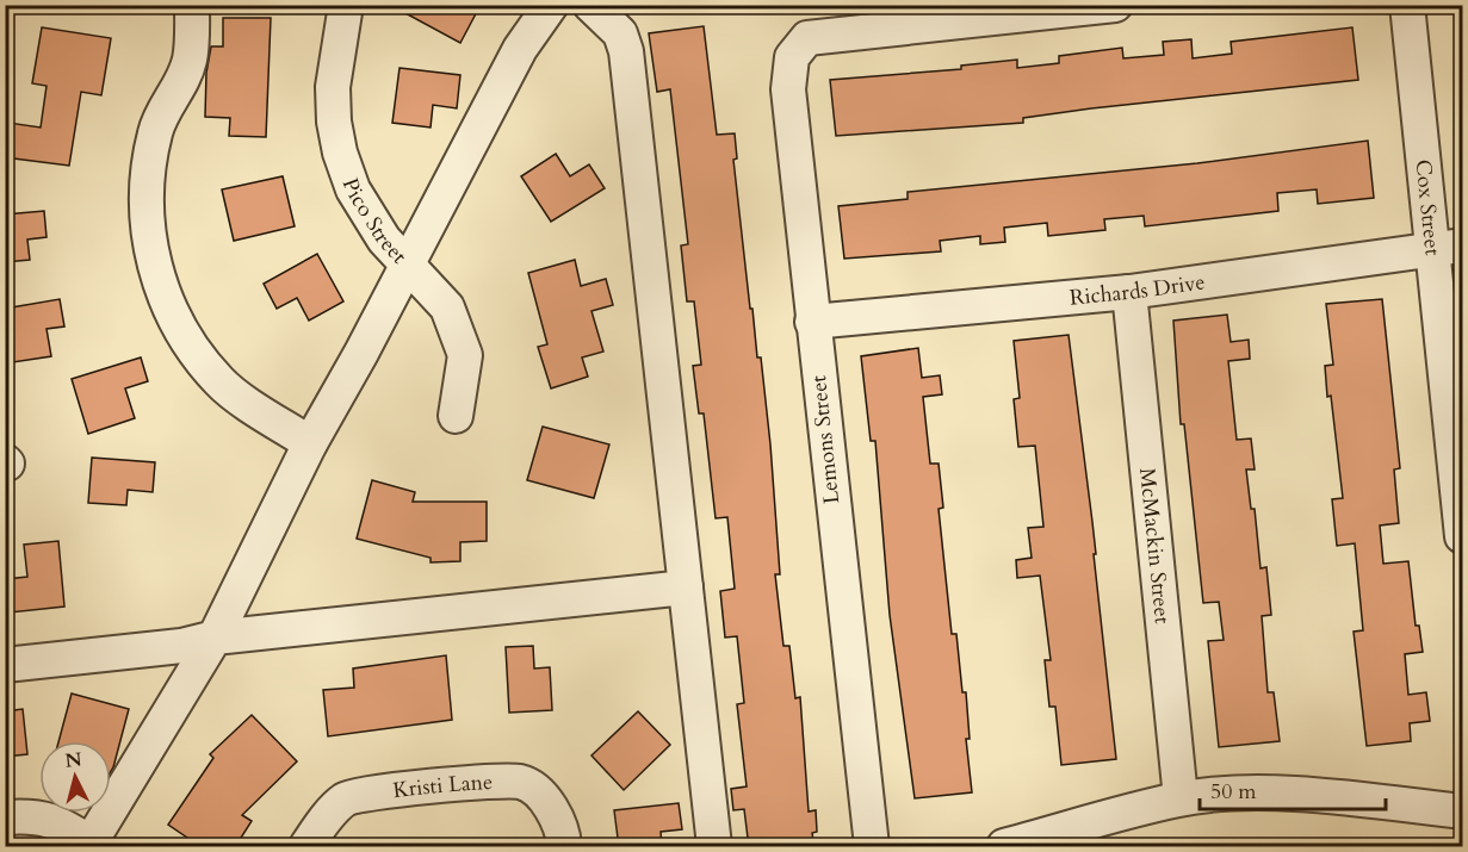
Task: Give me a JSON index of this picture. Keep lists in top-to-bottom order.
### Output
{
  "streets": {
    "street": [
      "Cox Street",
      "Pico Street",
      "Richards Drive",
      "Lemons Street",
      "McMackin Street",
      "Kristi Lane"
    ]
  },
  "crossings": [
    ["Cox Street", "Richards Drive"],
    ["Richards Drive", "Lemons Street"],
    ["Richards Drive", "McMackin Street"]
  ],
  "scale_bar": "50 m",
  "north": "top"
}
